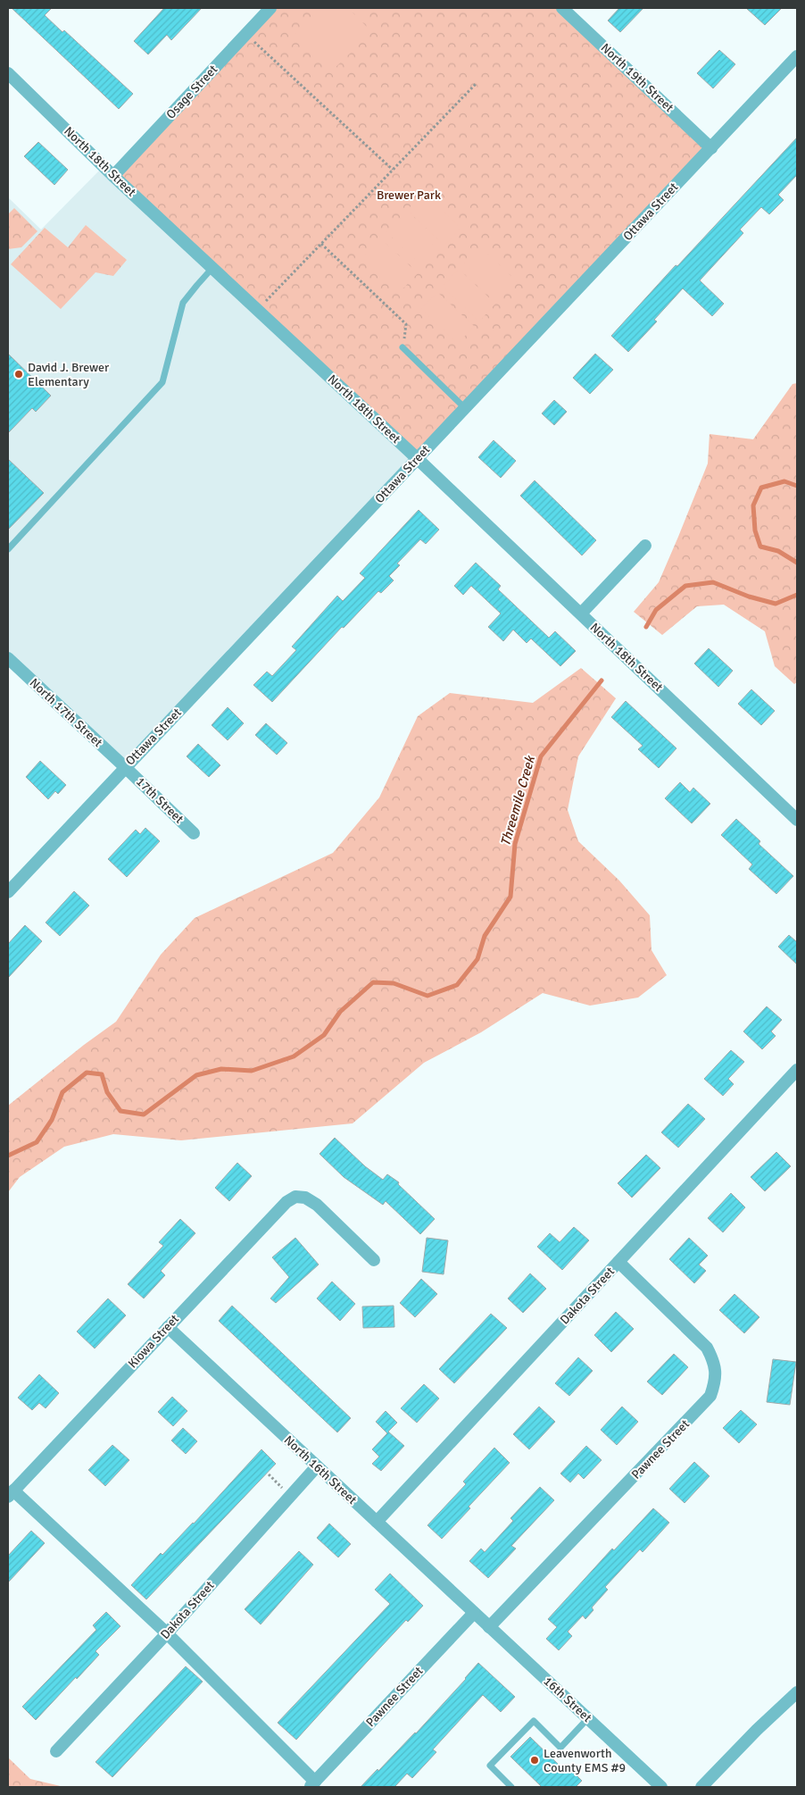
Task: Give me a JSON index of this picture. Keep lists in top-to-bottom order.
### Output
{
  "streets": {
    "street": [
      "North 19th Street",
      "Osage Street",
      "North 18th Street",
      "Ottawa Street",
      "North 17th Street",
      "17th Street",
      "Dakota Street",
      "Kiowa Street",
      "Pawnee Street",
      "North 16th Street",
      "16th Street"
    ]
  },
  "crossings": [
    ["North 19th Street", "Ottawa Street"],
    ["Osage Street", "North 18th Street"],
    ["North 18th Street", "Ottawa Street"],
    ["Ottawa Street", "North 17th Street"],
    ["Ottawa Street", "17th Street"],
    ["North 17th Street", "17th Street"],
    ["Dakota Street", "Pawnee Street"],
    ["Dakota Street", "North 16th Street"],
    ["Kiowa Street", "Pawnee Street"],
    ["Kiowa Street", "North 16th Street"],
    ["Pawnee Street", "North 16th Street"],
    ["Pawnee Street", "16th Street"],
    ["North 16th Street", "16th Street"]
  ],
  "water": ["Threemile Creek"],
  "parks": ["Brewer Park"],
  "places": ["David J. Brewer Elementary", "Leavenworth County EMS #9"]
}
